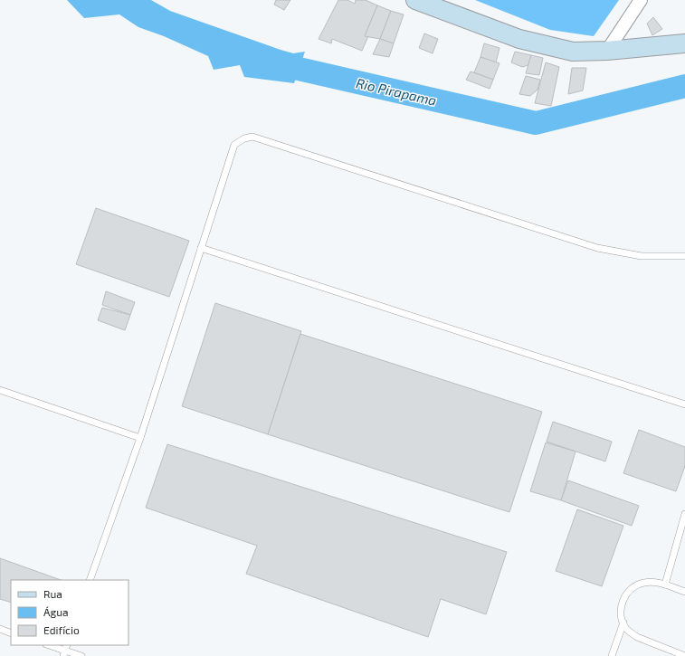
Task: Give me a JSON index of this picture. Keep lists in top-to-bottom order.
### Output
{
  "water": ["Rio Pirapama"],
  "legend": ["Rua", "Água", "Edifício"]
}
